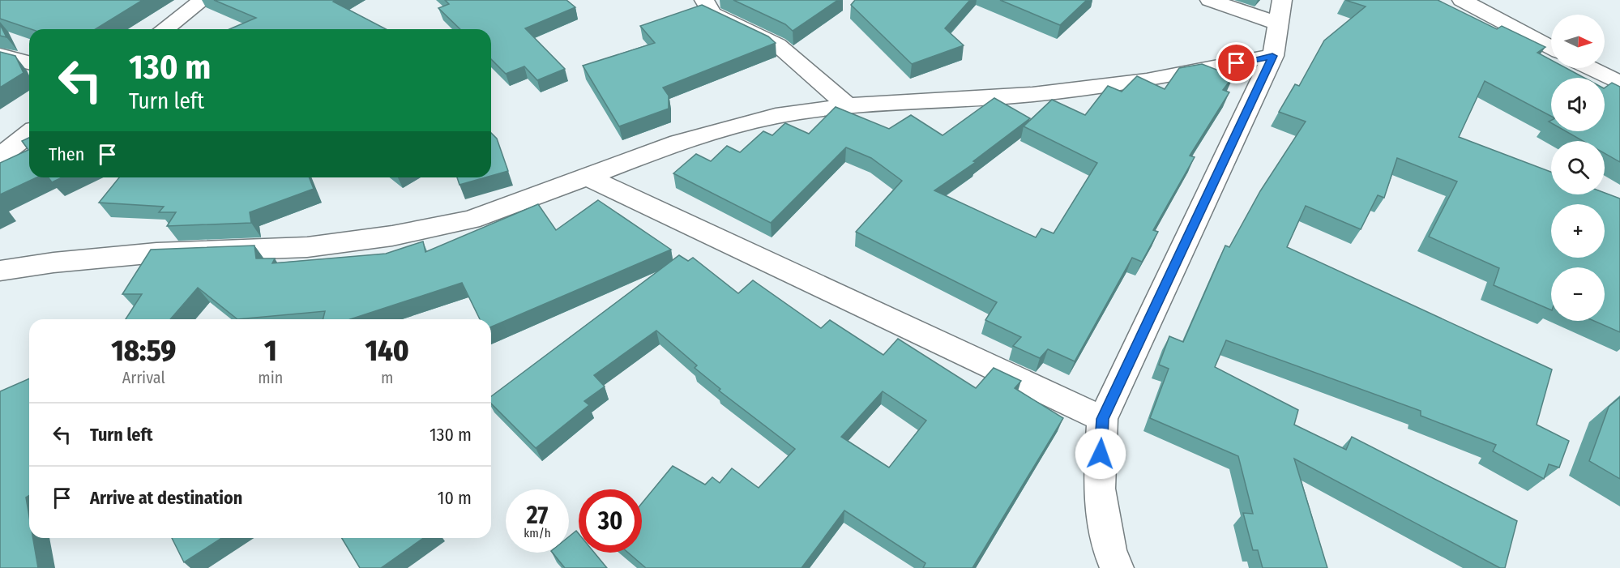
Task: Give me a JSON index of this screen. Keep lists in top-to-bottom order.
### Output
{
  "north": "right",
  "page": {
    "map_buttons": ["+", "−"],
    "turn": ["130 m", "Turn left"],
    "then": "Then",
    "eta": [
      "18:59",
      "Arrival",
      "1",
      "min",
      "140",
      "m"
    ],
    "list": [
      {
        "name": "Turn left",
        "value": "130 m"
      },
      {
        "name": "Arrive at destination",
        "value": "10 m"
      }
    ],
    "speed": "27 km/h",
    "limit": "30"
  }
}
